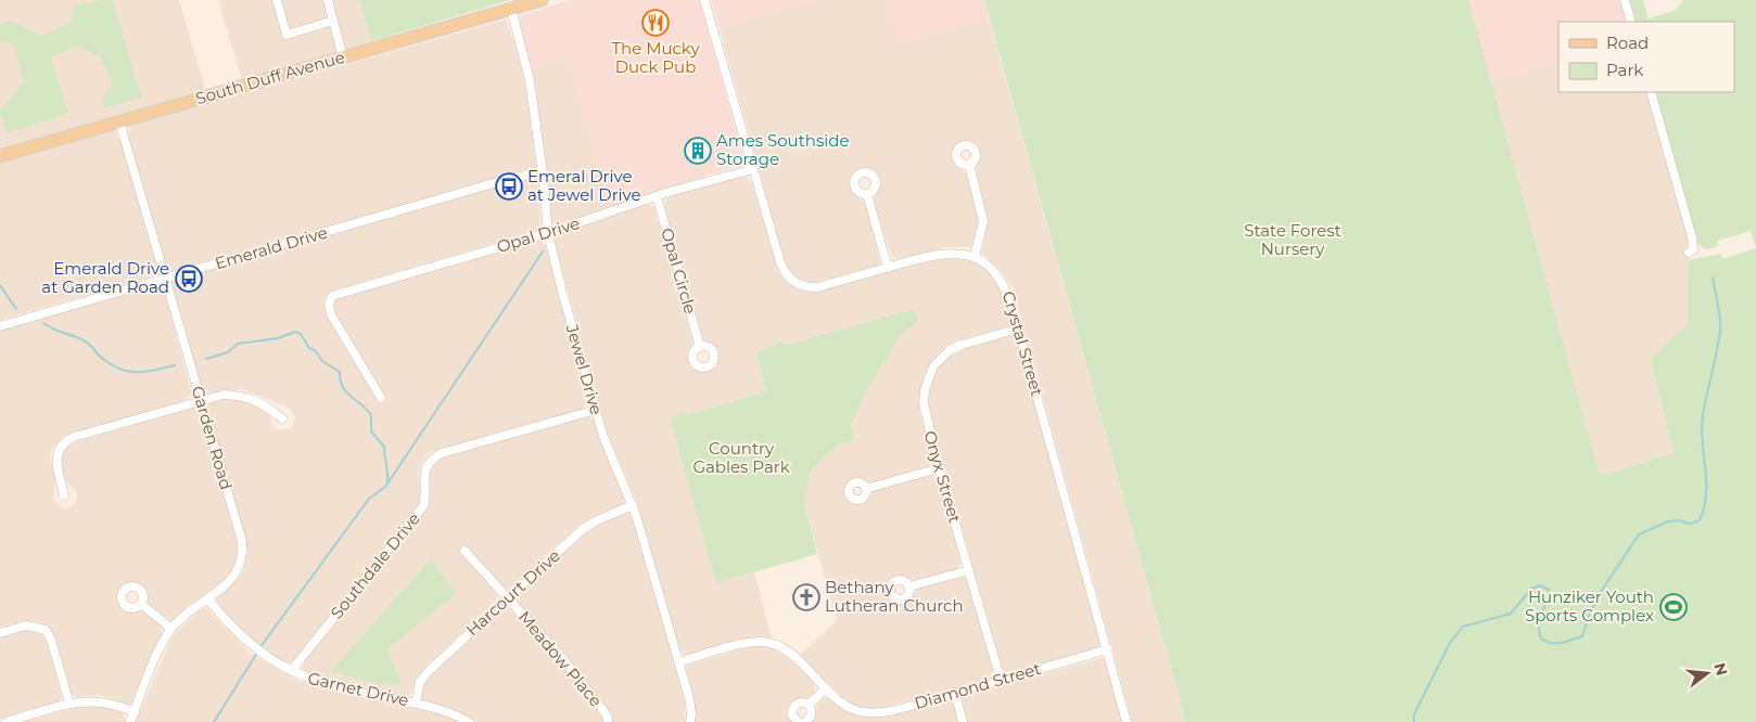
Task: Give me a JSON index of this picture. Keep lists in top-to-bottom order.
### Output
{
  "streets": {
    "main road": ["South Duff Avenue"],
    "street": [
      "Opal Drive",
      "Emerald Drive",
      "Opal Circle",
      "Crystal Street",
      "Jewel Drive",
      "Garden Road",
      "Onyx Street",
      "Southdale Drive",
      "Harcourt Drive",
      "Meadow Place",
      "Diamond Street",
      "Garnet Drive"
    ]
  },
  "crossings": [
    ["South Duff Avenue", "Jewel Drive"],
    ["South Duff Avenue", "Garden Road"],
    ["Opal Drive", "Opal Circle"],
    ["Opal Drive", "Crystal Street"],
    ["Opal Drive", "Jewel Drive"],
    ["Emerald Drive", "Jewel Drive"],
    ["Emerald Drive", "Garden Road"],
    ["Crystal Street", "Onyx Street"],
    ["Crystal Street", "Diamond Street"],
    ["Jewel Drive", "Southdale Drive"],
    ["Jewel Drive", "Harcourt Drive"],
    ["Jewel Drive", "Diamond Street"],
    ["Garden Road", "Garnet Drive"],
    ["Onyx Street", "Diamond Street"],
    ["Southdale Drive", "Garnet Drive"],
    ["Harcourt Drive", "Meadow Place"],
    ["Harcourt Drive", "Garnet Drive"]
  ],
  "parks": ["State Forest Nursery", "Country Gables Park"],
  "places": {
    "restaurant": ["The Mucky Duck Pub"],
    "building": ["Ames Southside Storage"],
    "bus stop": ["Emeral Drive at Jewel Drive", "Emerald Drive at Garden Road"],
    "church": ["Bethany Lutheran Church"],
    "sports": ["Hunziker Youth Sports Complex"]
  },
  "legend": ["Road", "Park"],
  "north": "right"
}
